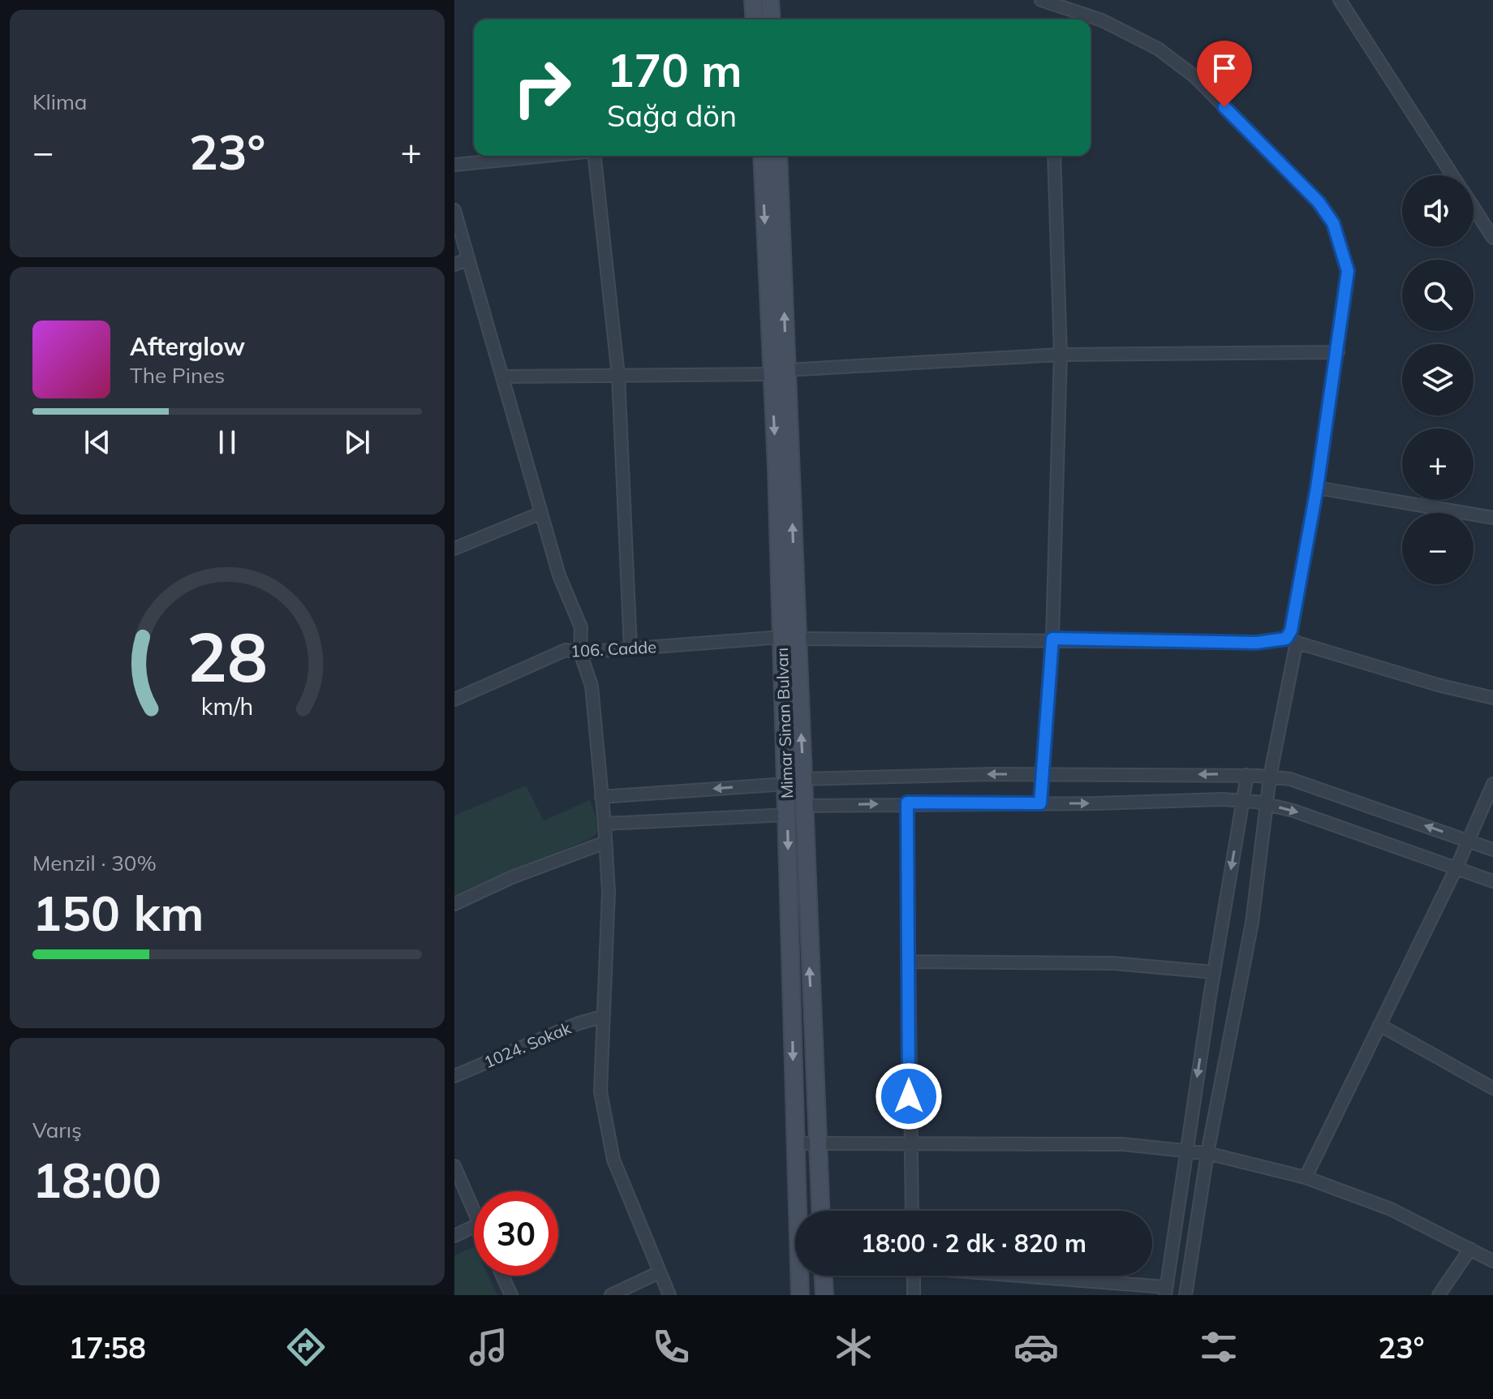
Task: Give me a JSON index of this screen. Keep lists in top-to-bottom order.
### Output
{
  "streets": {
    "main road": ["Mimar Sinan Bulvarı"],
    "street": ["106. Cadde", "1024. Sokak"]
  },
  "crossings": [
    ["106. Cadde", "Mimar Sinan Bulvarı"]
  ],
  "page": {
    "tile": [
      "Klima",
      ["Menzil · 30%", "150 km"],
      ["Varış", "18:00"]
    ],
    "turn": ["170 m", "Sağa dön"],
    "heat": ["−", "23°", "+"],
    "map_buttons": ["+", "−"],
    "song": ["Afterglow", "The Pines"],
    "limit": "30",
    "trip": "18:00 · 2 dk · 820 m",
    "tabs": ["17:58", "23°"],
    "gauge": ["28", "km/h"]
  }
}
